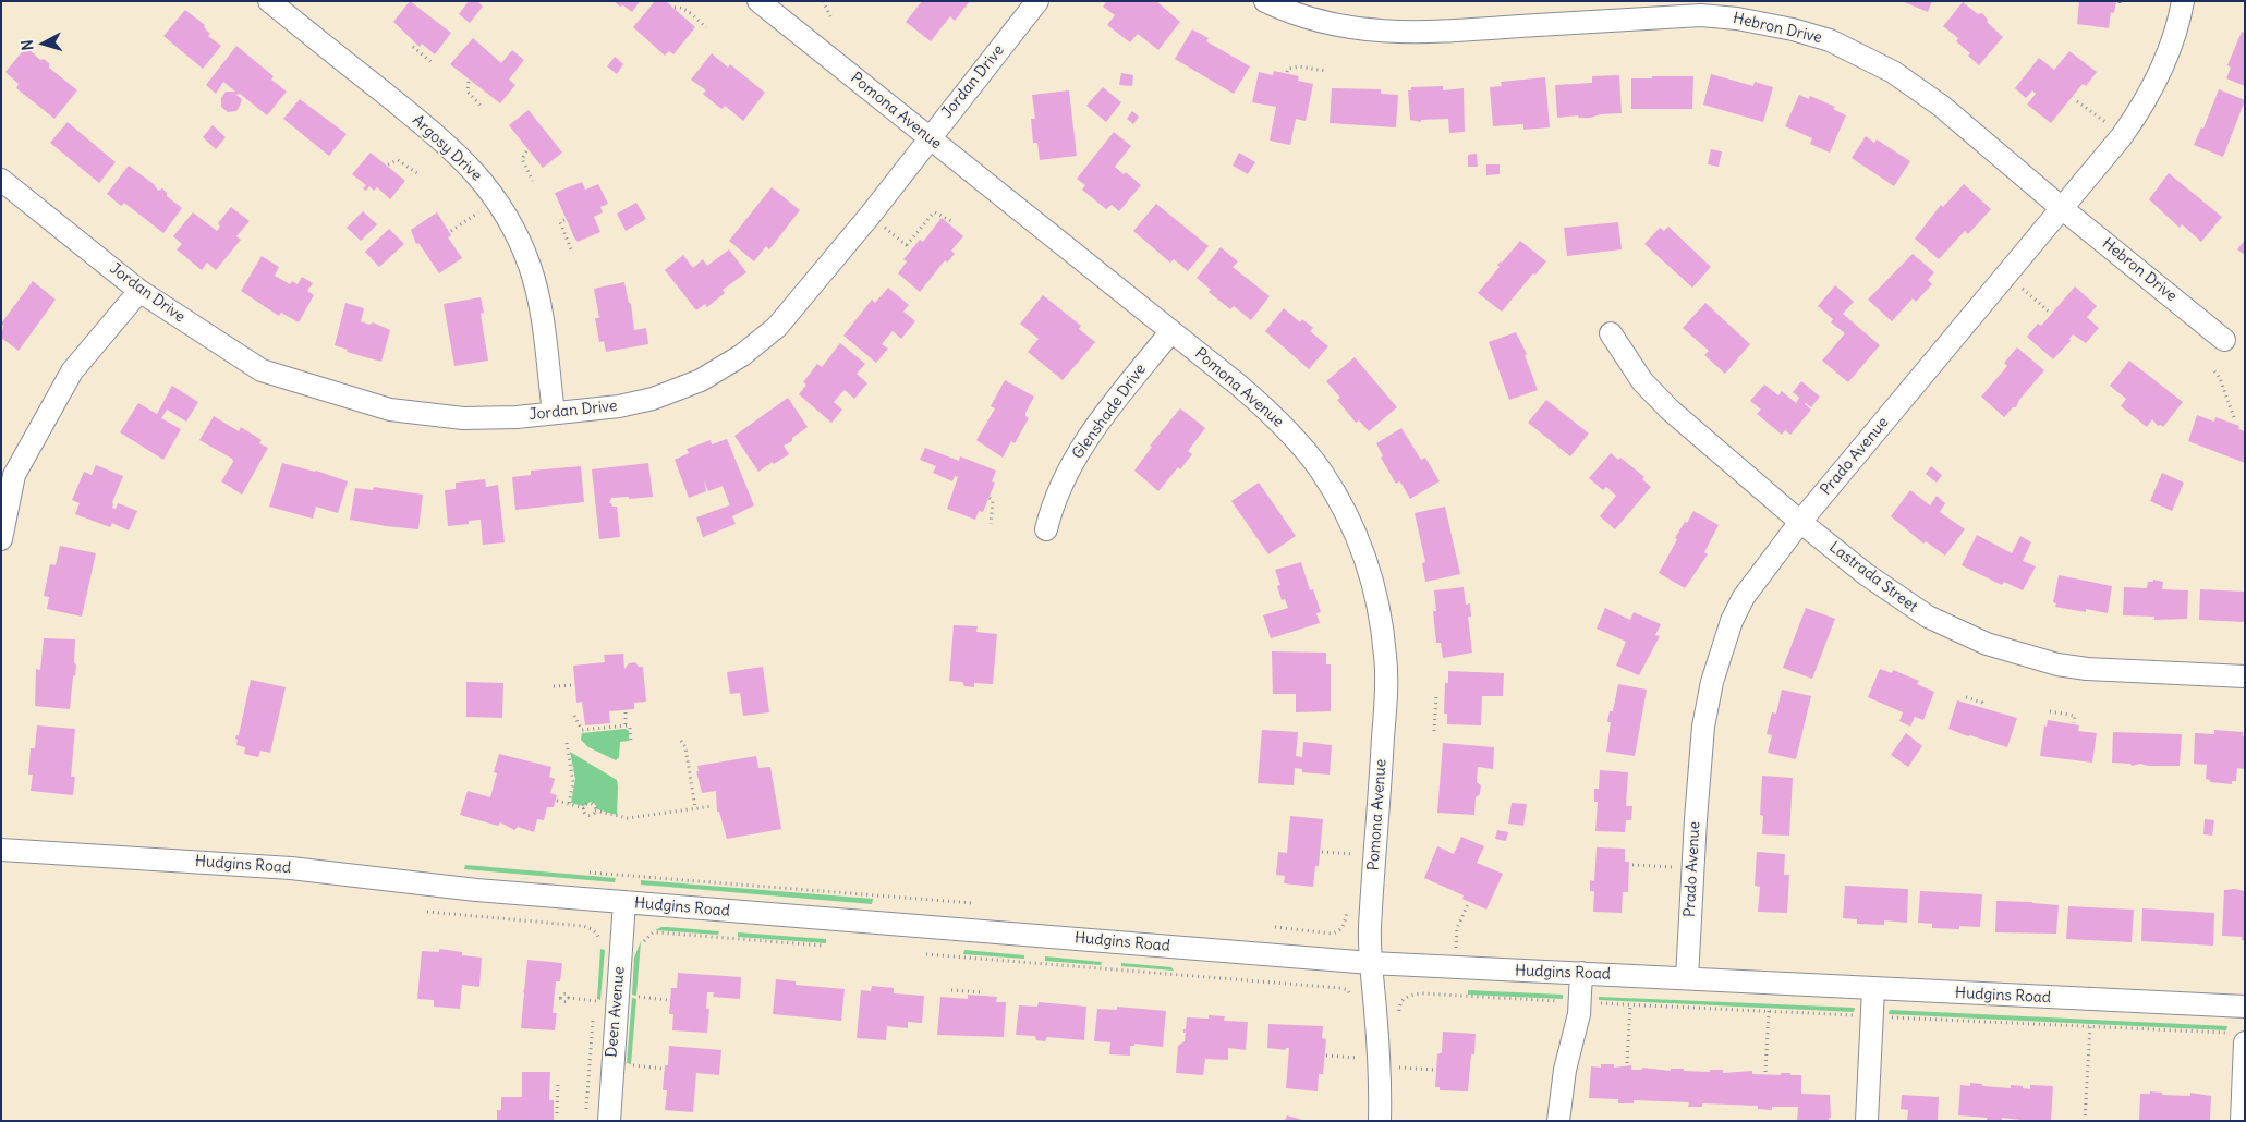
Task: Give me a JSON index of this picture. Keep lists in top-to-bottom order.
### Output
{
  "streets": {
    "street": [
      "Hebron Drive",
      "Jordan Drive",
      "Pomona Avenue",
      "Argosy Drive",
      "Glenshade Drive",
      "Prado Avenue",
      "Lastrada Street",
      "Hudgins Road",
      "Deen Avenue"
    ]
  },
  "crossings": [
    ["Hebron Drive", "Prado Avenue"],
    ["Jordan Drive", "Pomona Avenue"],
    ["Jordan Drive", "Argosy Drive"],
    ["Pomona Avenue", "Glenshade Drive"],
    ["Pomona Avenue", "Hudgins Road"],
    ["Prado Avenue", "Lastrada Street"],
    ["Prado Avenue", "Hudgins Road"],
    ["Hudgins Road", "Deen Avenue"]
  ],
  "north": "left"
}
